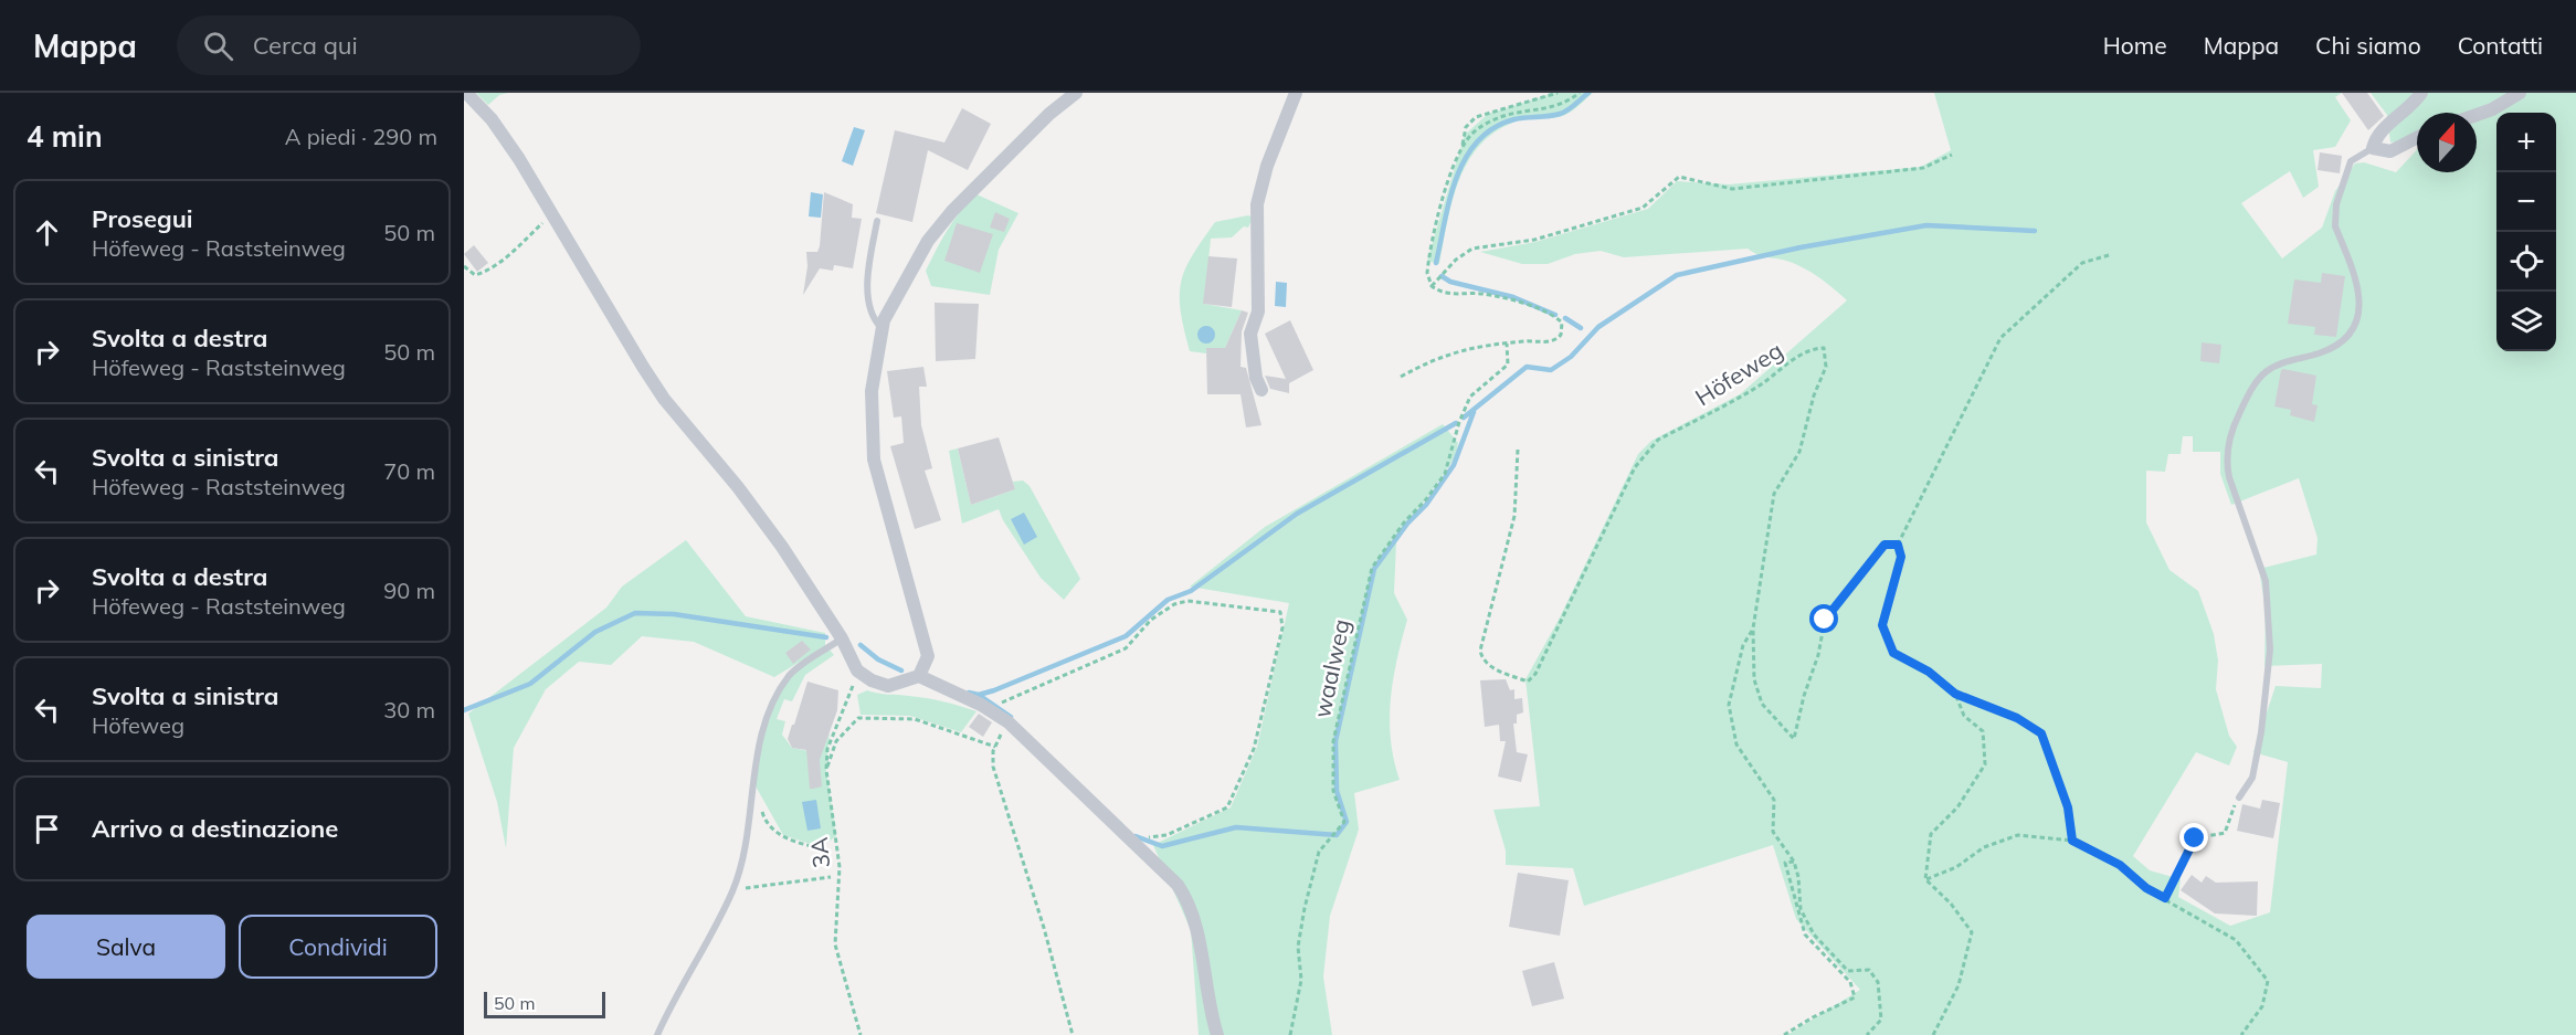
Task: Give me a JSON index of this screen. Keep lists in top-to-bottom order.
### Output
{
  "streets": {
    "path": ["Höfeweg", "waalweg", "3A"]
  },
  "scale_bar": "50 m",
  "north": "top",
  "page": {
    "header": "Mappa",
    "search": "Cerca qui",
    "nav": [
      "Home",
      "Mappa",
      "Chi siamo",
      "Contatti"
    ],
    "heading": ["4 min", "A piedi · 290 m"],
    "map_buttons": ["+", "−"],
    "list": [
      ["Prosegui", "Höfeweg - Raststeinweg", "50 m"],
      ["Svolta a destra", "Höfeweg - Raststeinweg", "50 m"],
      ["Svolta a sinistra", "Höfeweg - Raststeinweg", "70 m"],
      ["Svolta a destra", "Höfeweg - Raststeinweg", "90 m"],
      ["Svolta a sinistra", "Höfeweg", "30 m"],
      "Arrivo a destinazione"
    ],
    "buttons": ["Salva", "Condividi"],
    "scale": "50 m"
  }
}
